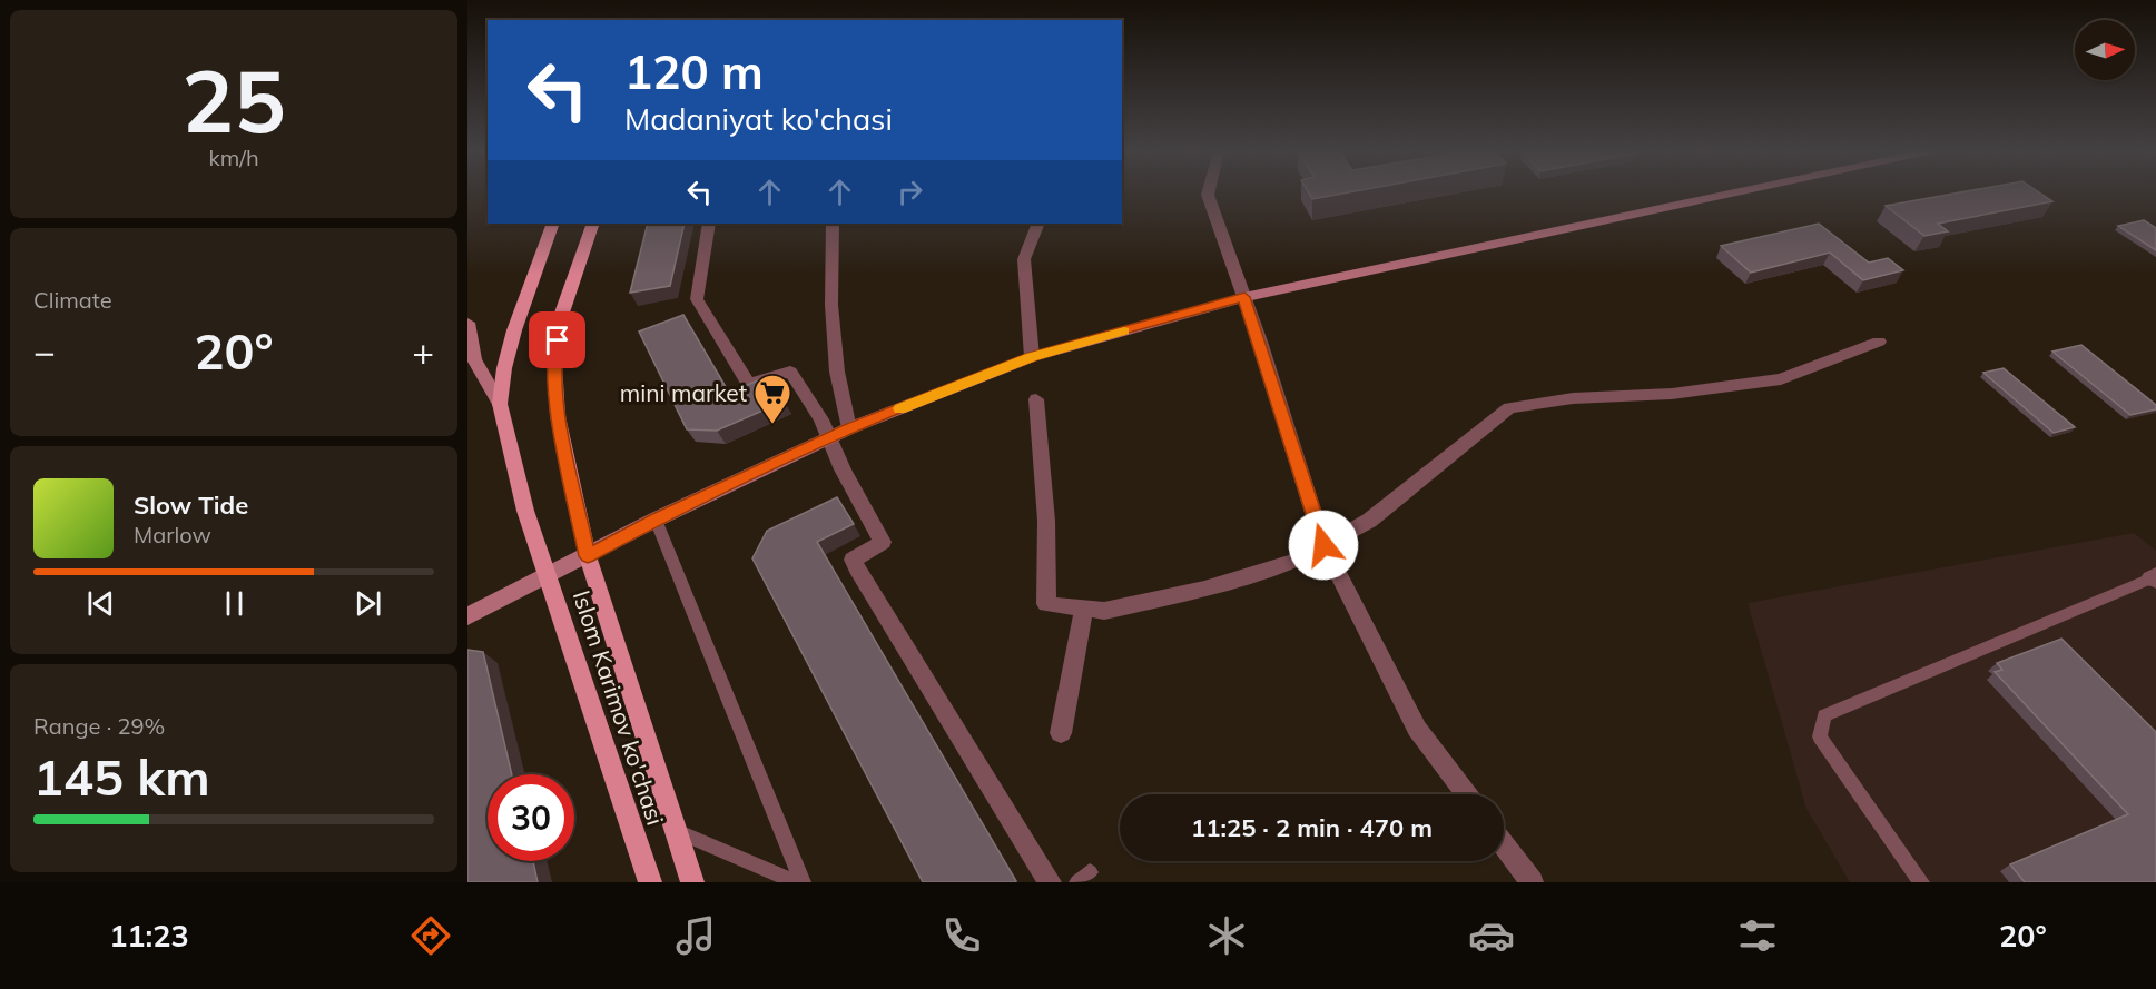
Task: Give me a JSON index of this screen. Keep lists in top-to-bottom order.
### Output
{
  "streets": {
    "main road": ["Islom Karimov ko'chasi"]
  },
  "places": {
    "supermarket": ["mini market"]
  },
  "north": "right",
  "page": {
    "tile": [
      ["25", "km/h"],
      "Climate",
      ["Range · 29%", "145 km"]
    ],
    "turn": ["120 m", "Madaniyat ko'chasi"],
    "heat": ["−", "20°", "+"],
    "song": ["Slow Tide", "Marlow"],
    "limit": "30",
    "trip": "11:25 · 2 min · 470 m",
    "tabs": ["11:23", "20°"]
  }
}
